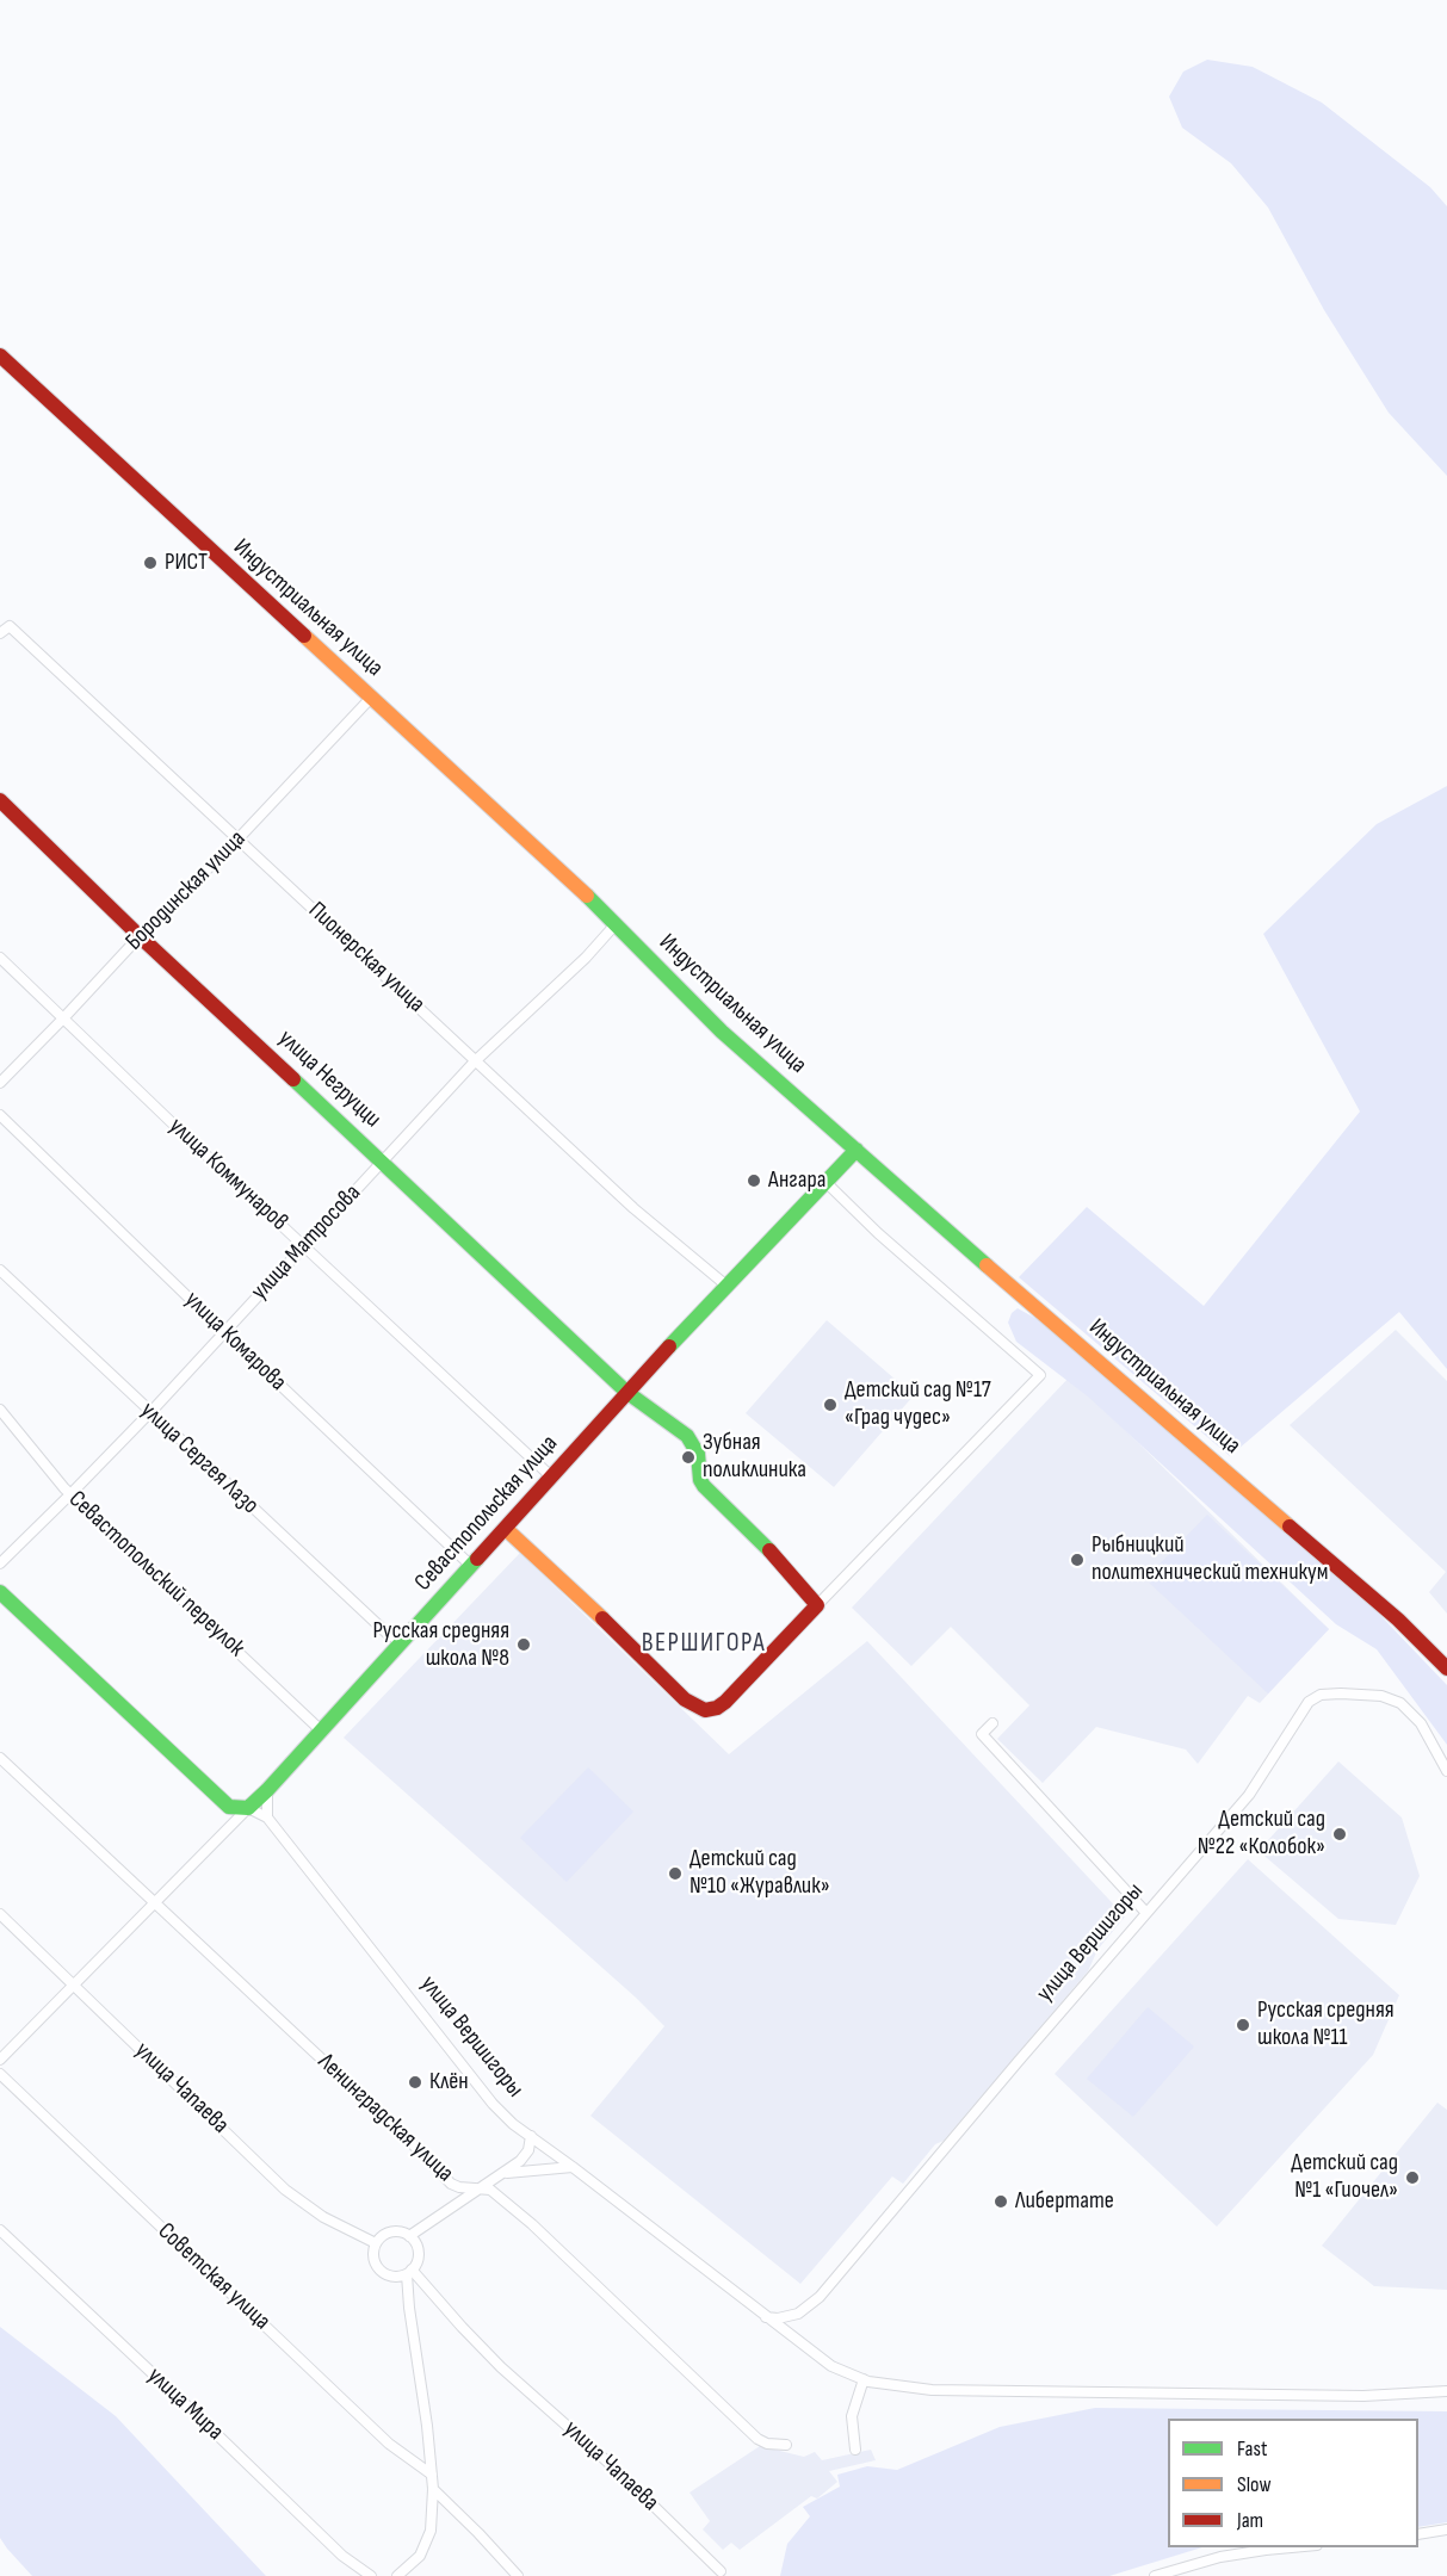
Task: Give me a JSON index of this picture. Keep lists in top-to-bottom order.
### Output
{
  "streets": {
    "street": [
      "Индустриальная улица",
      "Бородинская улица",
      "Пионерская улица",
      "улица Негруцци",
      "улица Коммунаров",
      "улица Матросова",
      "улица Комарова",
      "улица Сергея Лазо",
      "Севастопольская улица",
      "Севастопольский переулок",
      "улица Вершигоры",
      "улица Чапаева",
      "Ленинградская улица",
      "Советская улица",
      "улица Мира"
    ]
  },
  "crossings": [
    ["Индустриальная улица", "Бородинская улица"],
    ["Индустриальная улица", "улица Матросова"],
    ["Индустриальная улица", "Севастопольская улица"],
    ["Бородинская улица", "Пионерская улица"],
    ["Бородинская улица", "улица Негруцци"],
    ["Бородинская улица", "улица Коммунаров"],
    ["Пионерская улица", "улица Матросова"],
    ["Пионерская улица", "Севастопольская улица"],
    ["улица Негруцци", "улица Матросова"],
    ["улица Негруцци", "Севастопольская улица"],
    ["улица Коммунаров", "улица Матросова"],
    ["улица Коммунаров", "Севастопольская улица"],
    ["улица Матросова", "улица Комарова"],
    ["улица Матросова", "улица Сергея Лазо"],
    ["улица Матросова", "Севастопольский переулок"],
    ["улица Комарова", "Севастопольская улица"],
    ["улица Сергея Лазо", "Севастопольская улица"],
    ["Севастопольская улица", "Севастопольский переулок"],
    ["Севастопольская улица", "улица Чапаева"],
    ["Севастопольская улица", "Ленинградская улица"]
  ],
  "districts": ["ВЕРШИГОРА"],
  "places": [
    "РИСТ",
    "Ангара",
    "Детский сад №17 «Град чудес»",
    "Зубная поликлиника",
    "Рыбницкий политехнический техникум",
    "Русская средняя школа №8",
    "Детский сад №22 «Колобок»",
    "Детский сад №10 «Журавлик»",
    "Русская средняя школа №11",
    "Клён",
    "Детский сад №1 «Гиочел»",
    "Либертате"
  ],
  "legend": ["Fast", "Slow", "Jam"]
}
